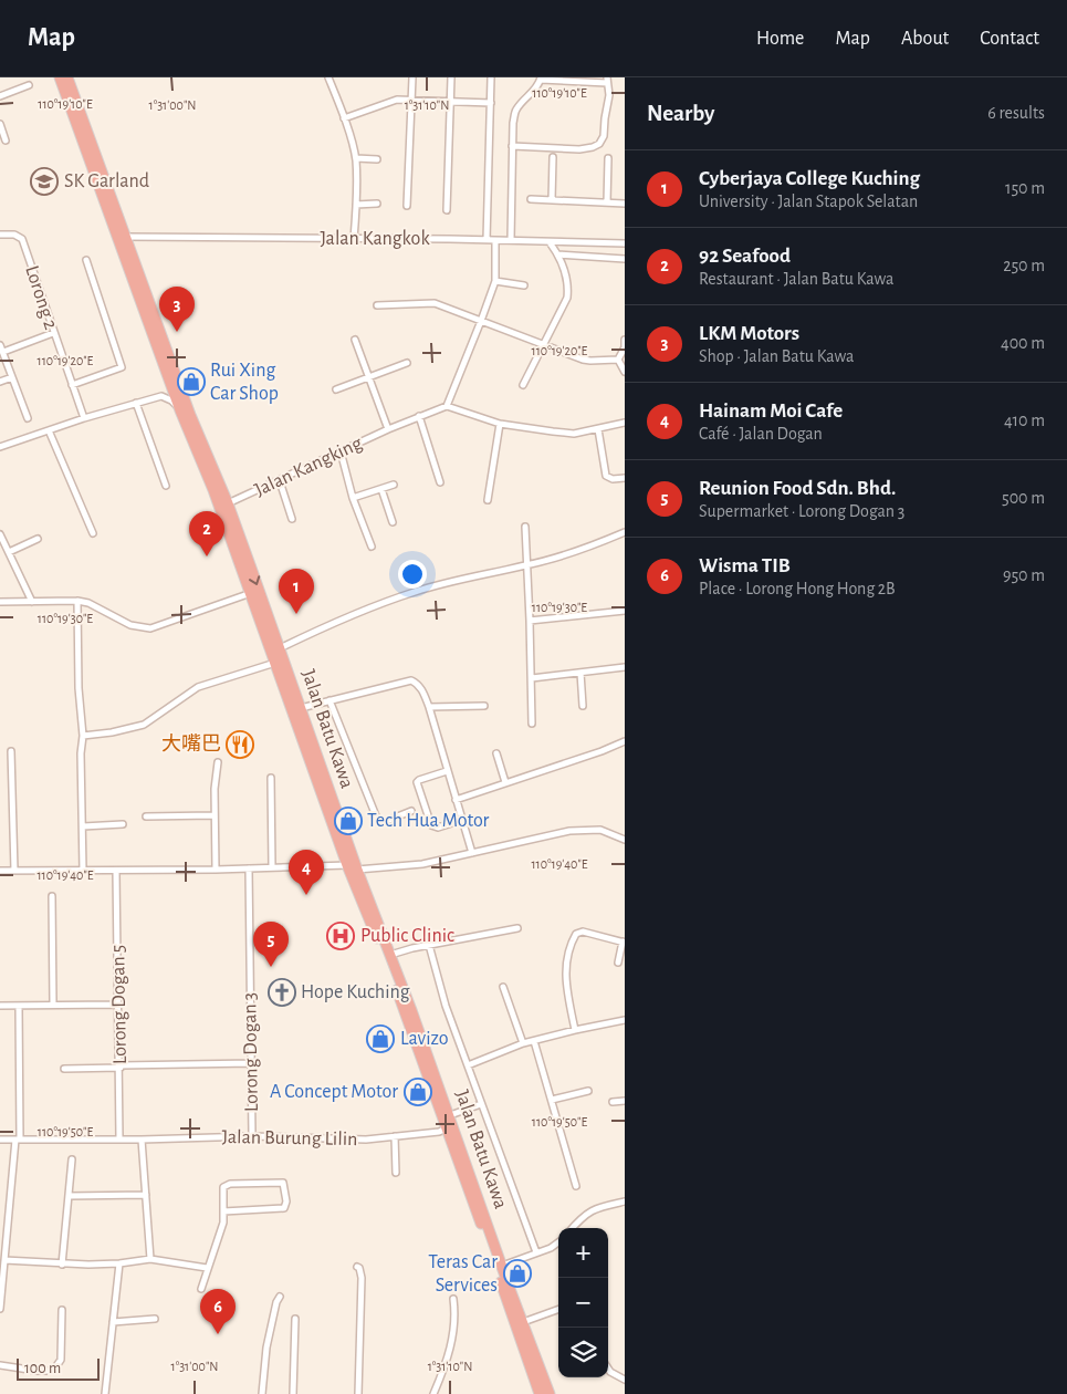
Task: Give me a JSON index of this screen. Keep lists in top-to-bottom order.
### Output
{
  "streets": {
    "highway": ["Jalan Batu Kawa"],
    "street": [
      "Jalan Kangkok",
      "Lorong 2",
      "Jalan Kangking",
      "Lorong Dogan 5",
      "Lorong Dogan 3",
      "Jalan Burung Lilin"
    ]
  },
  "crossings": [
    ["Jalan Kangkok", "Jalan Batu Kawa"],
    ["Jalan Kangking", "Jalan Batu Kawa"],
    ["Jalan Batu Kawa", "Jalan Burung Lilin"],
    ["Lorong Dogan 5", "Jalan Burung Lilin"],
    ["Lorong Dogan 3", "Jalan Burung Lilin"]
  ],
  "places": {
    "school or university": ["SK Garland"],
    "shop": [
      "Rui Xing Car Shop",
      "Tech Hua Motor",
      "Lavizo",
      "A Concept Motor",
      "Teras Car Services"
    ],
    "restaurant": ["大嘴巴"],
    "hospital": ["Public Clinic"],
    "church": ["Hope Kuching"]
  },
  "scale_bar": "100 m",
  "page": {
    "header": "Map",
    "nav": [
      "Home",
      "Map",
      "About",
      "Contact"
    ],
    "heading": ["Nearby", "6 results"],
    "list": [
      {
        "mark": "1",
        "name": "Cyberjaya College Kuching",
        "note": "University · Jalan Stapok Selatan",
        "value": "150 m"
      },
      {
        "mark": "2",
        "name": "92 Seafood",
        "note": "Restaurant · Jalan Batu Kawa",
        "value": "250 m"
      },
      {
        "mark": "3",
        "name": "LKM Motors",
        "note": "Shop · Jalan Batu Kawa",
        "value": "400 m"
      },
      {
        "mark": "4",
        "name": "Hainam Moi Cafe",
        "note": "Café · Jalan Dogan",
        "value": "410 m"
      },
      {
        "mark": "5",
        "name": "Reunion Food Sdn. Bhd.",
        "note": "Supermarket · Lorong Dogan 3",
        "value": "500 m"
      },
      {
        "mark": "6",
        "name": "Wisma TIB",
        "note": "Place · Lorong Hong Hong 2B",
        "value": "950 m"
      }
    ],
    "pins": [
      "3",
      "2",
      "1",
      "4",
      "5",
      "6"
    ],
    "map_buttons": ["+", "−"],
    "scale": "100 m"
  },
  "coordinates": [
    "110°19'10\"E",
    "1°31'00\"N",
    "1°31'10\"N",
    "110°19'20\"E",
    "110°19'30\"E",
    "110°19'40\"E",
    "110°19'50\"E"
  ]
}
